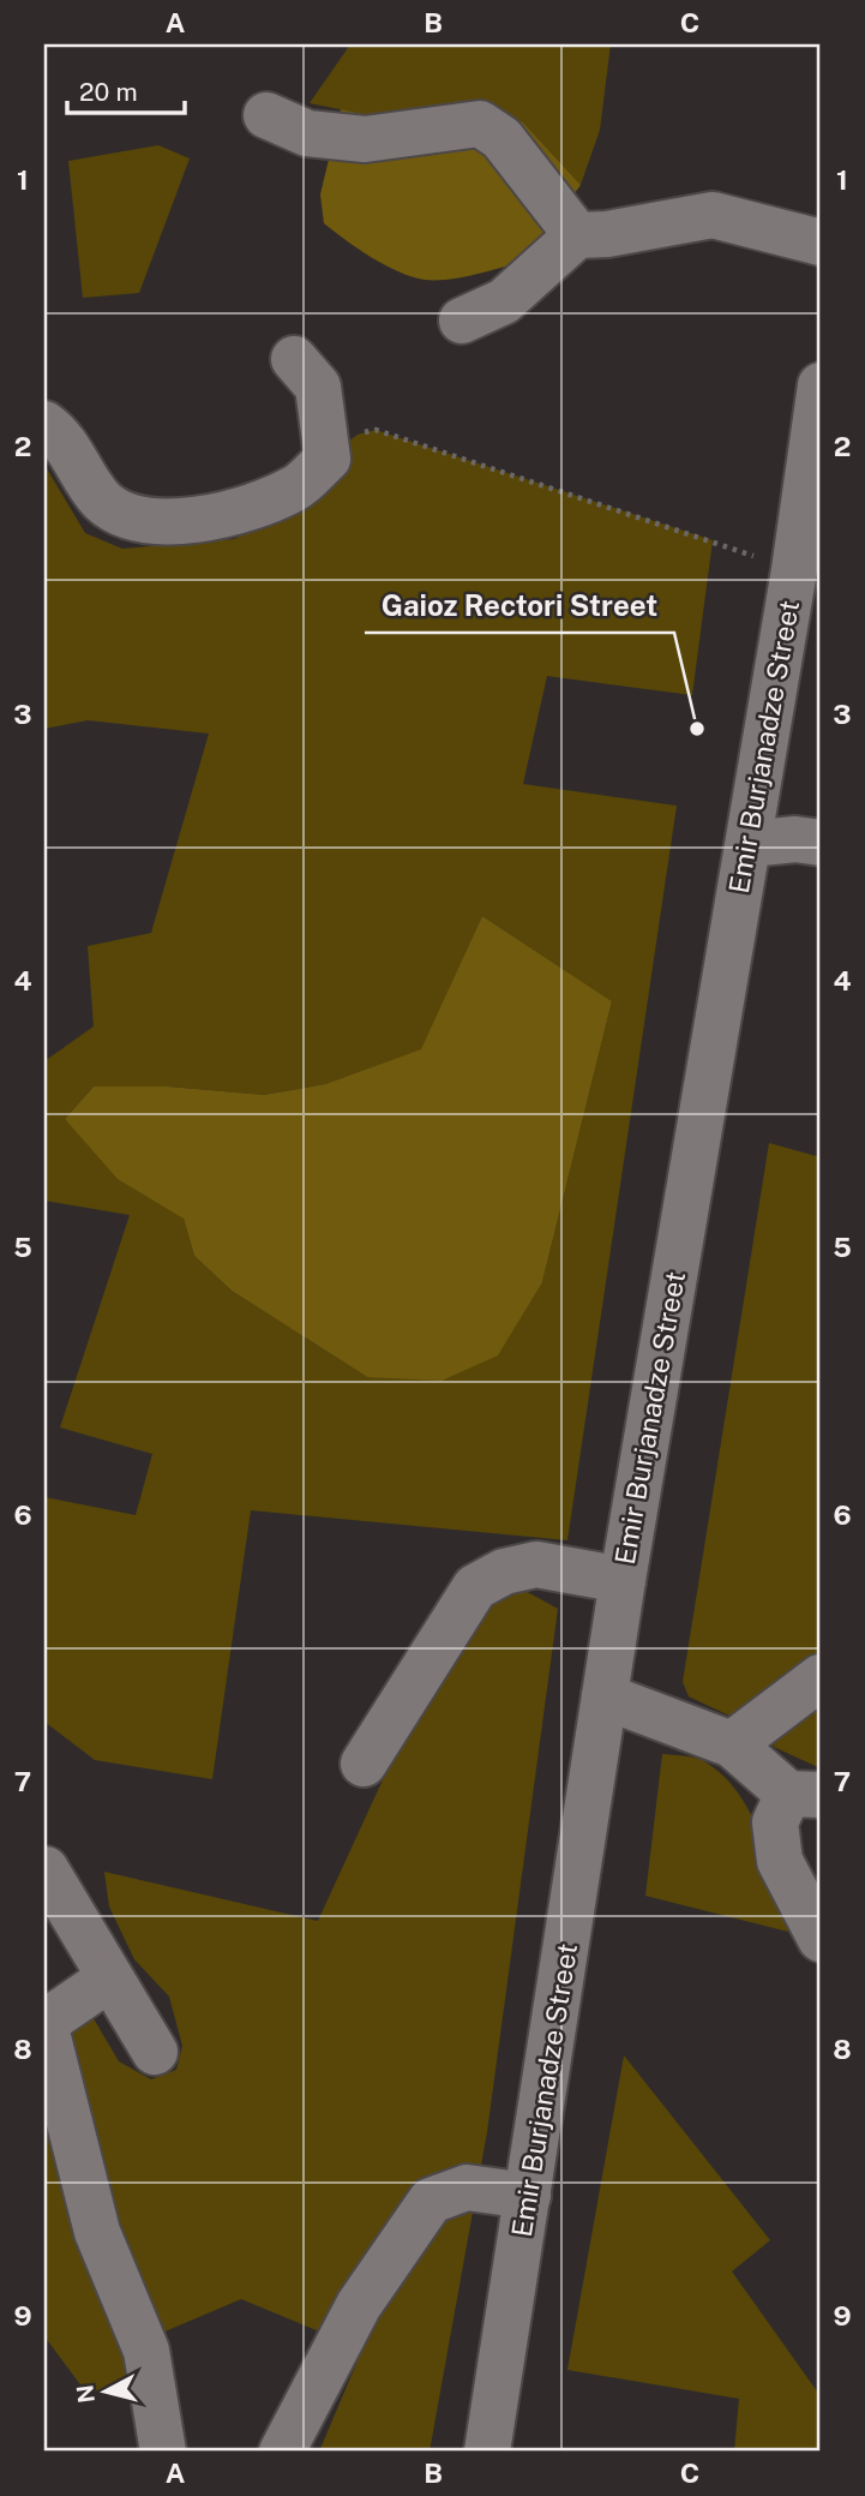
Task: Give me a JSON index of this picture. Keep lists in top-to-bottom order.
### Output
{
  "streets": {
    "street": ["Emir Burjanadze Street"]
  },
  "places": ["Gaioz Rectori Street"],
  "scale_bar": "20 m",
  "north": "left",
  "grid": {
    "columns": ["A", "B", "C"],
    "rows": [
      "1",
      "2",
      "3",
      "4",
      "5",
      "6",
      "7",
      "8",
      "9"
    ]
  }
}
